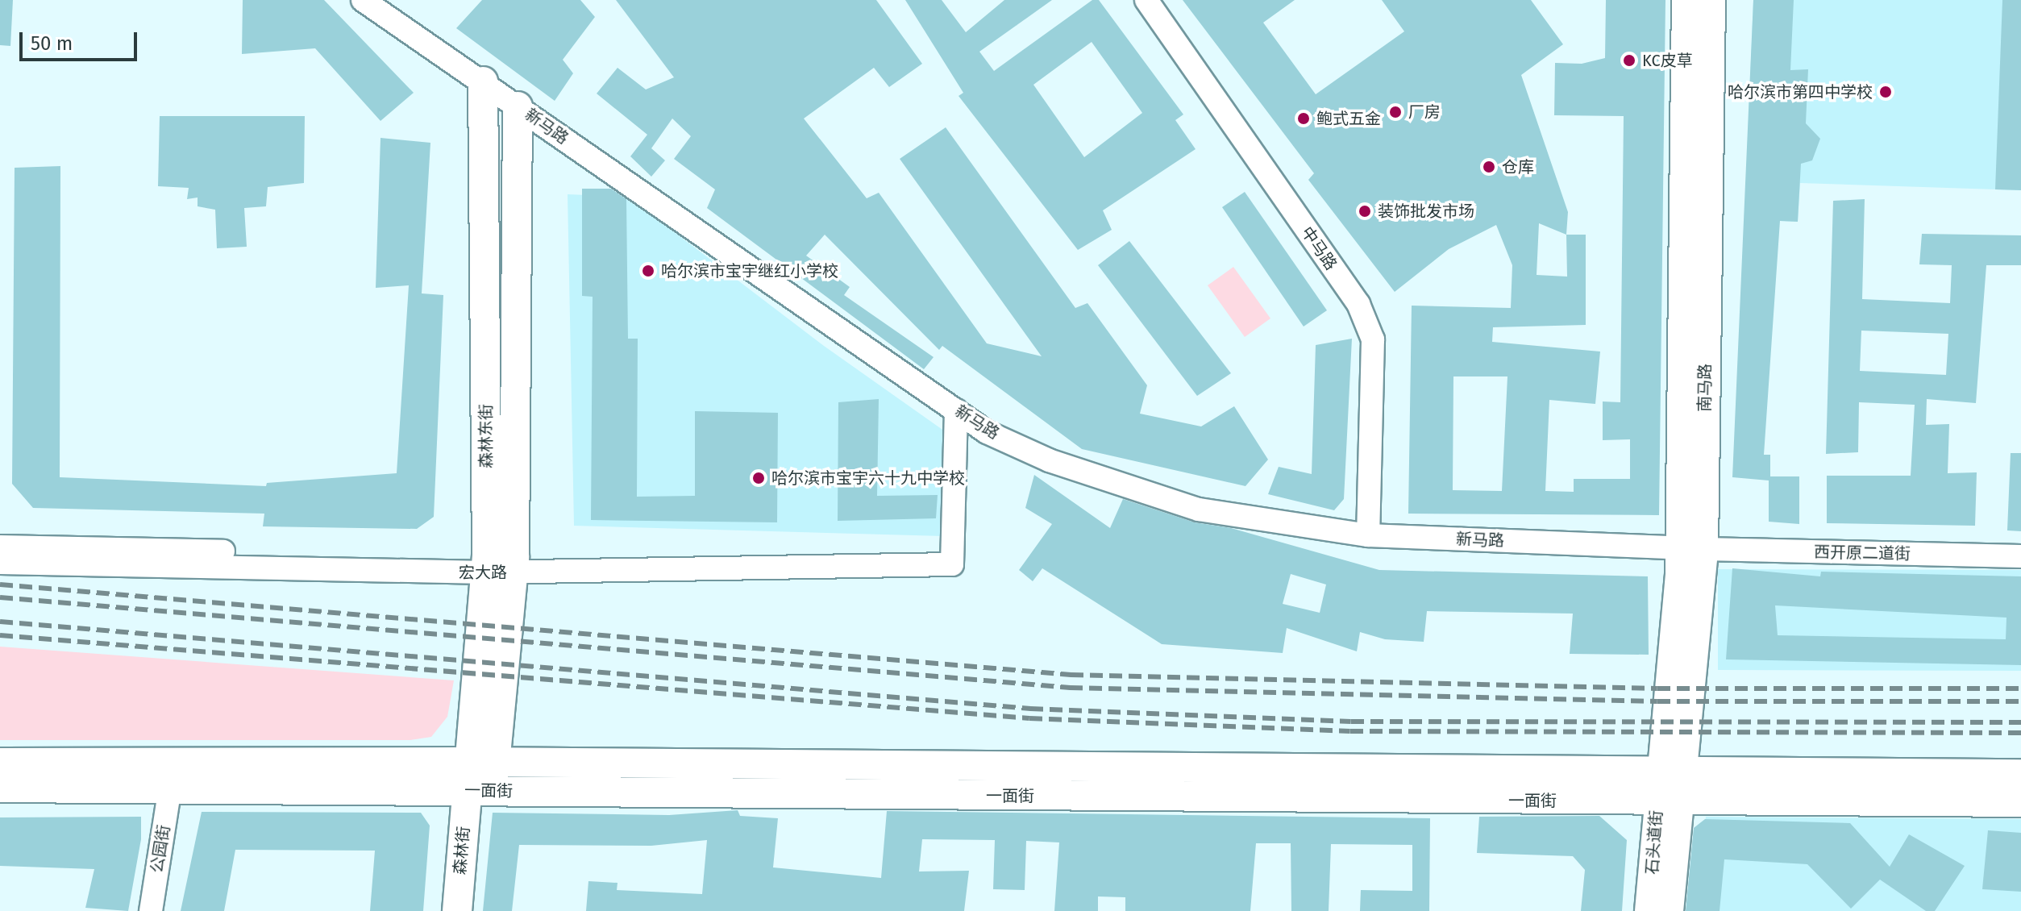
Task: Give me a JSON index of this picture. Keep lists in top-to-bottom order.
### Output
{
  "streets": {
    "main road": [
      "南马路",
      "森林东街",
      "一面街",
      "石头道街",
      "森林街"
    ],
    "street": [
      "新马路",
      "中马路",
      "西开原二道街",
      "宏大路",
      "公园街"
    ]
  },
  "crossings": [
    ["新马路", "中马路"],
    ["新马路", "南马路"],
    ["新马路", "森林东街"],
    ["新马路", "西开原二道街"],
    ["新马路", "宏大路"],
    ["南马路", "西开原二道街"],
    ["南马路", "一面街"],
    ["南马路", "石头道街"],
    ["森林东街", "宏大路"],
    ["森林东街", "一面街"],
    ["森林东街", "森林街"],
    ["一面街", "石头道街"],
    ["一面街", "公园街"],
    ["一面街", "森林街"]
  ],
  "places": [
    "KC皮草",
    "哈尔滨市第四中学校",
    "厂房",
    "鲍式五金",
    "仓库",
    "装饰批发市场",
    "哈尔滨市宝宇继红小学校",
    "哈尔滨市宝宇六十九中学校"
  ],
  "scale_bar": "50 m"
}
